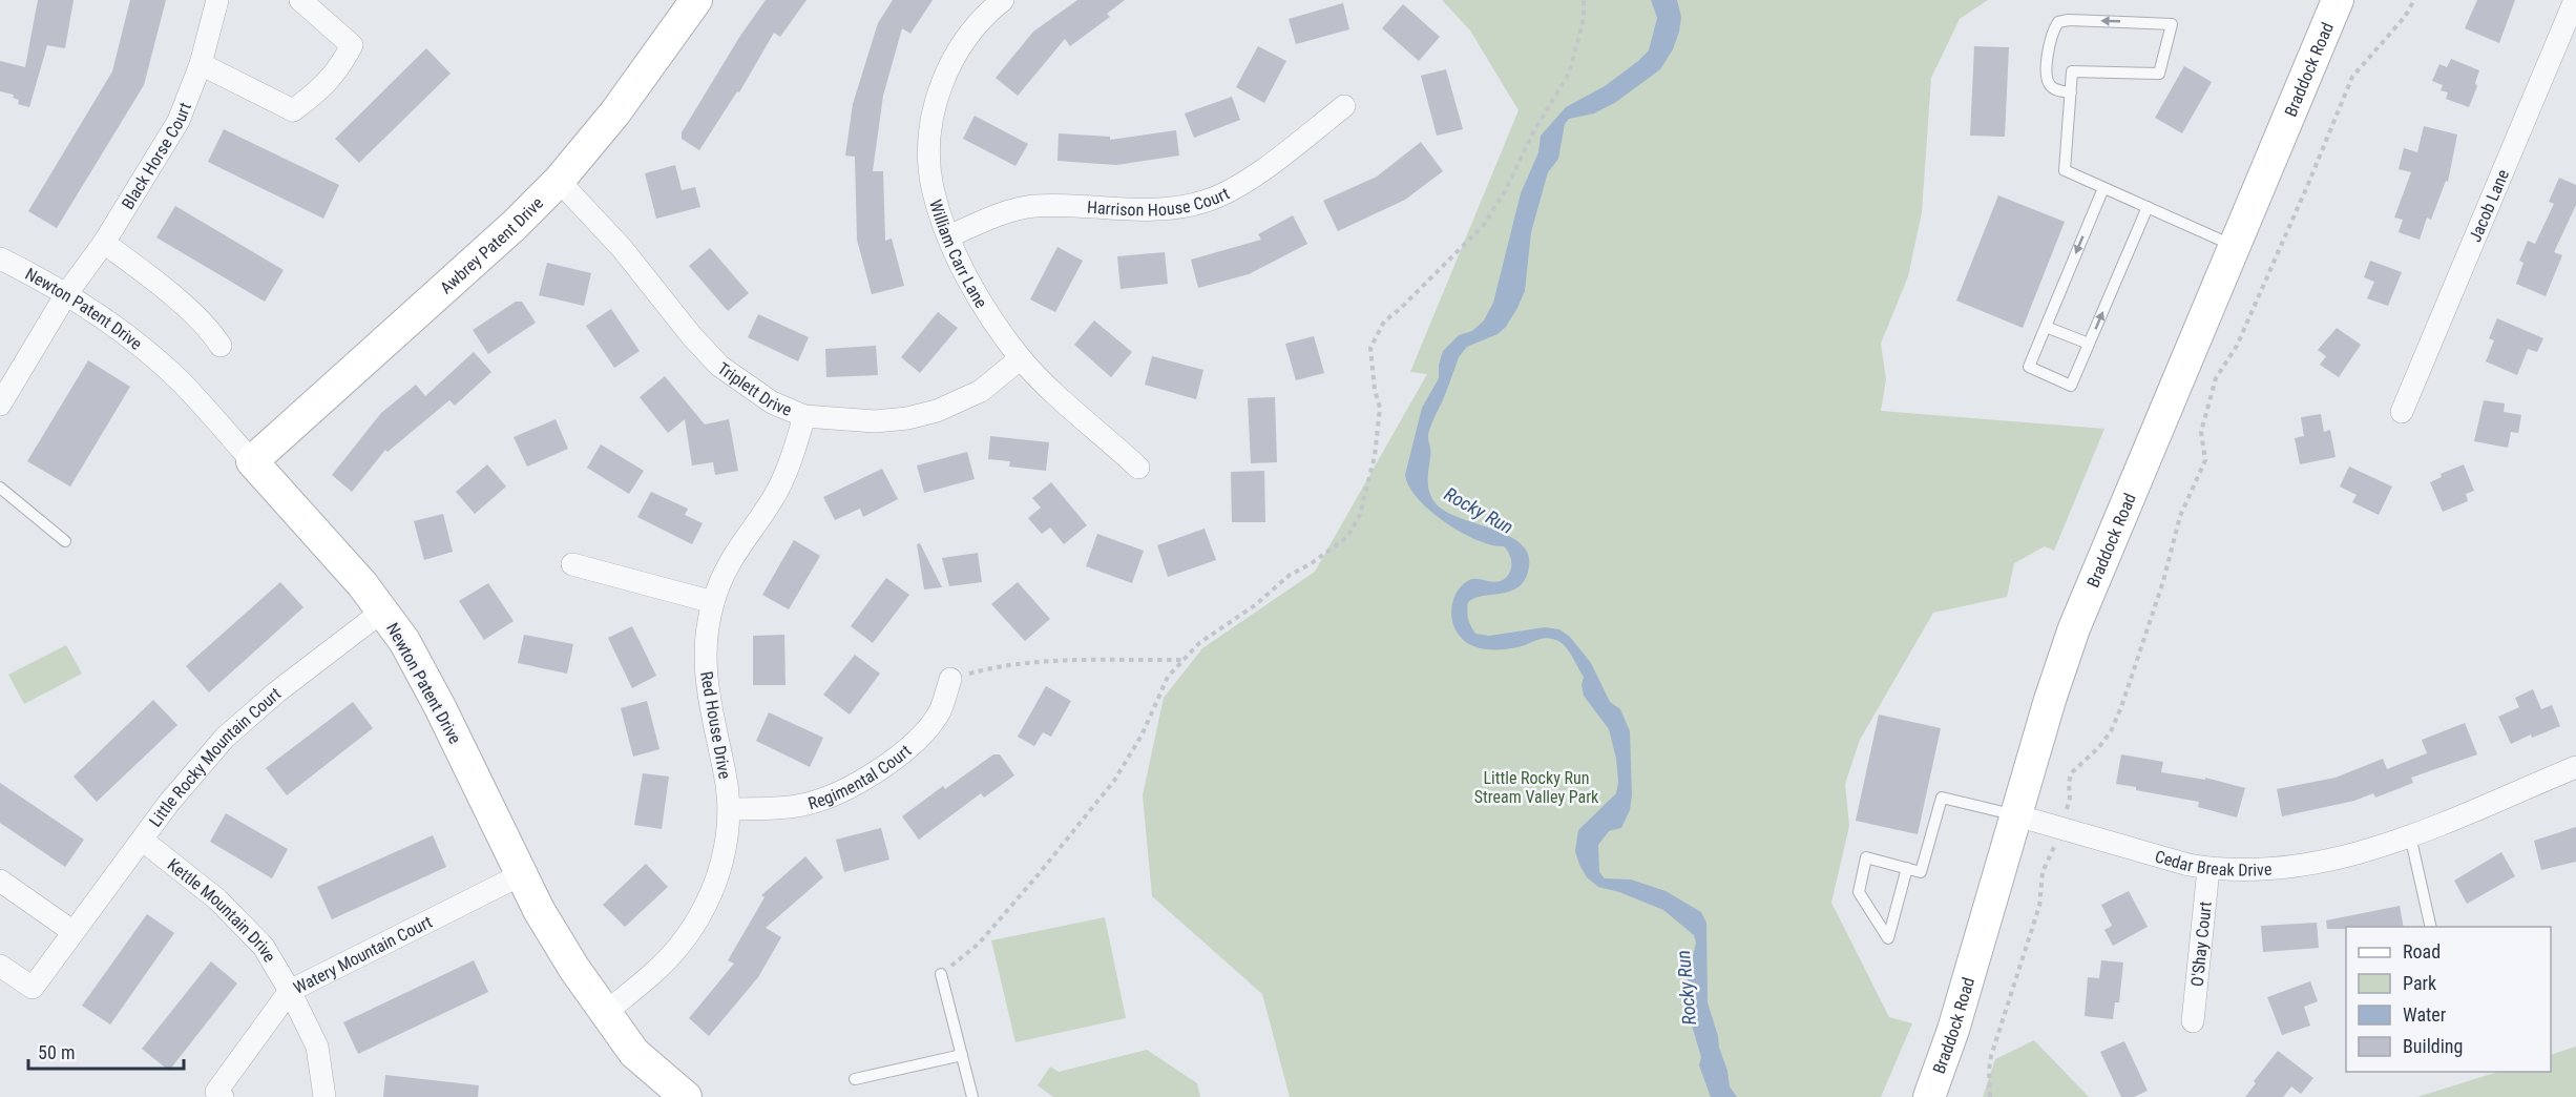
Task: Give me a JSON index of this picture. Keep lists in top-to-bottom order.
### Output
{
  "streets": {
    "street": [
      "Braddock Road",
      "Black Horse Court",
      "Harrison House Court",
      "Jacob Lane",
      "Awbrey Patent Drive",
      "William Carr Lane",
      "Newton Patent Drive",
      "Triplett Drive",
      "Red House Drive",
      "Little Rocky Mountain Court",
      "Regimental Court",
      "Cedar Break Drive",
      "Kettle Mountain Drive",
      "O'Shay Court",
      "Watery Mountain Court"
    ]
  },
  "crossings": [
    ["Braddock Road", "Cedar Break Drive"],
    ["Black Horse Court", "Newton Patent Drive"],
    ["Harrison House Court", "William Carr Lane"],
    ["Awbrey Patent Drive", "Newton Patent Drive"],
    ["Awbrey Patent Drive", "Triplett Drive"],
    ["William Carr Lane", "Triplett Drive"],
    ["Newton Patent Drive", "Red House Drive"],
    ["Newton Patent Drive", "Little Rocky Mountain Court"],
    ["Newton Patent Drive", "Watery Mountain Court"],
    ["Triplett Drive", "Red House Drive"],
    ["Red House Drive", "Regimental Court"],
    ["Little Rocky Mountain Court", "Kettle Mountain Drive"],
    ["Cedar Break Drive", "O'Shay Court"],
    ["Kettle Mountain Drive", "Watery Mountain Court"]
  ],
  "water": ["Rocky Run"],
  "parks": ["Little Rocky Run Stream Valley Park"],
  "legend": [
    "Road",
    "Park",
    "Water",
    "Building"
  ],
  "scale_bar": "50 m"
}
